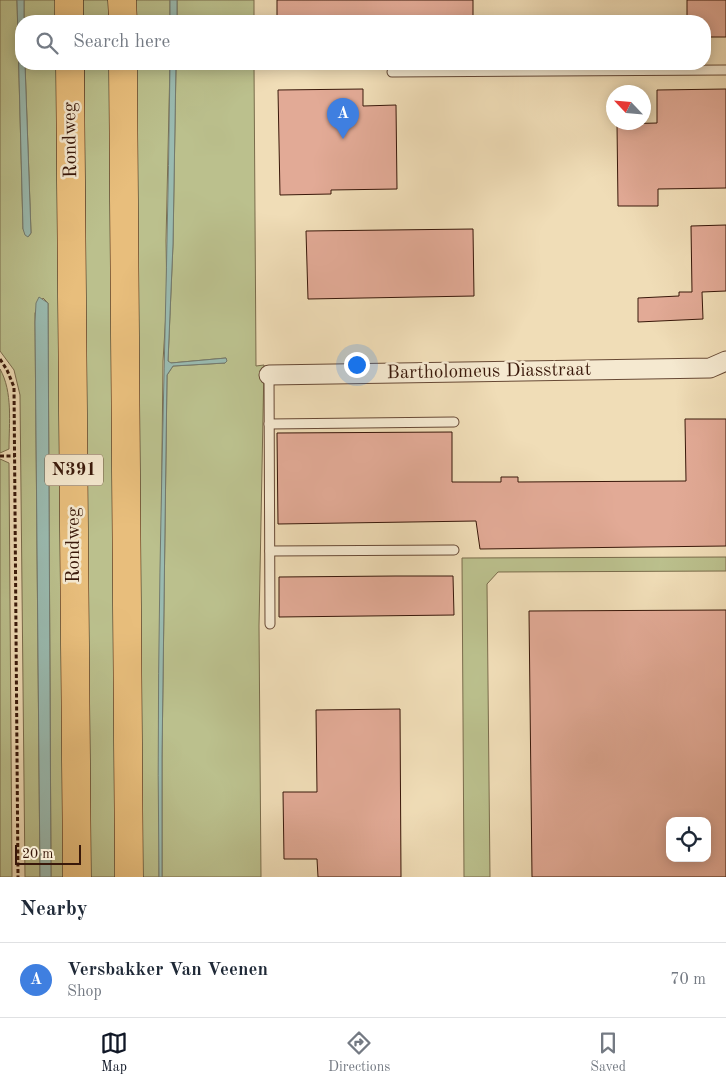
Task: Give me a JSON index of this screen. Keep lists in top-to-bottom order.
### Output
{
  "streets": {
    "main road": ["Rondweg", "N391"],
    "street": ["Bartholomeus Diasstraat"]
  },
  "scale_bar": "20 m",
  "north": "top left",
  "page": {
    "search": "Search here",
    "pins": "A",
    "scale": "20 m",
    "heading": "Nearby",
    "list": [
      {
        "mark": "A",
        "name": "Versbakker Van Veenen",
        "note": "Shop",
        "value": "70 m"
      }
    ],
    "nav": ["Map", "Directions", "Saved"]
  }
}
